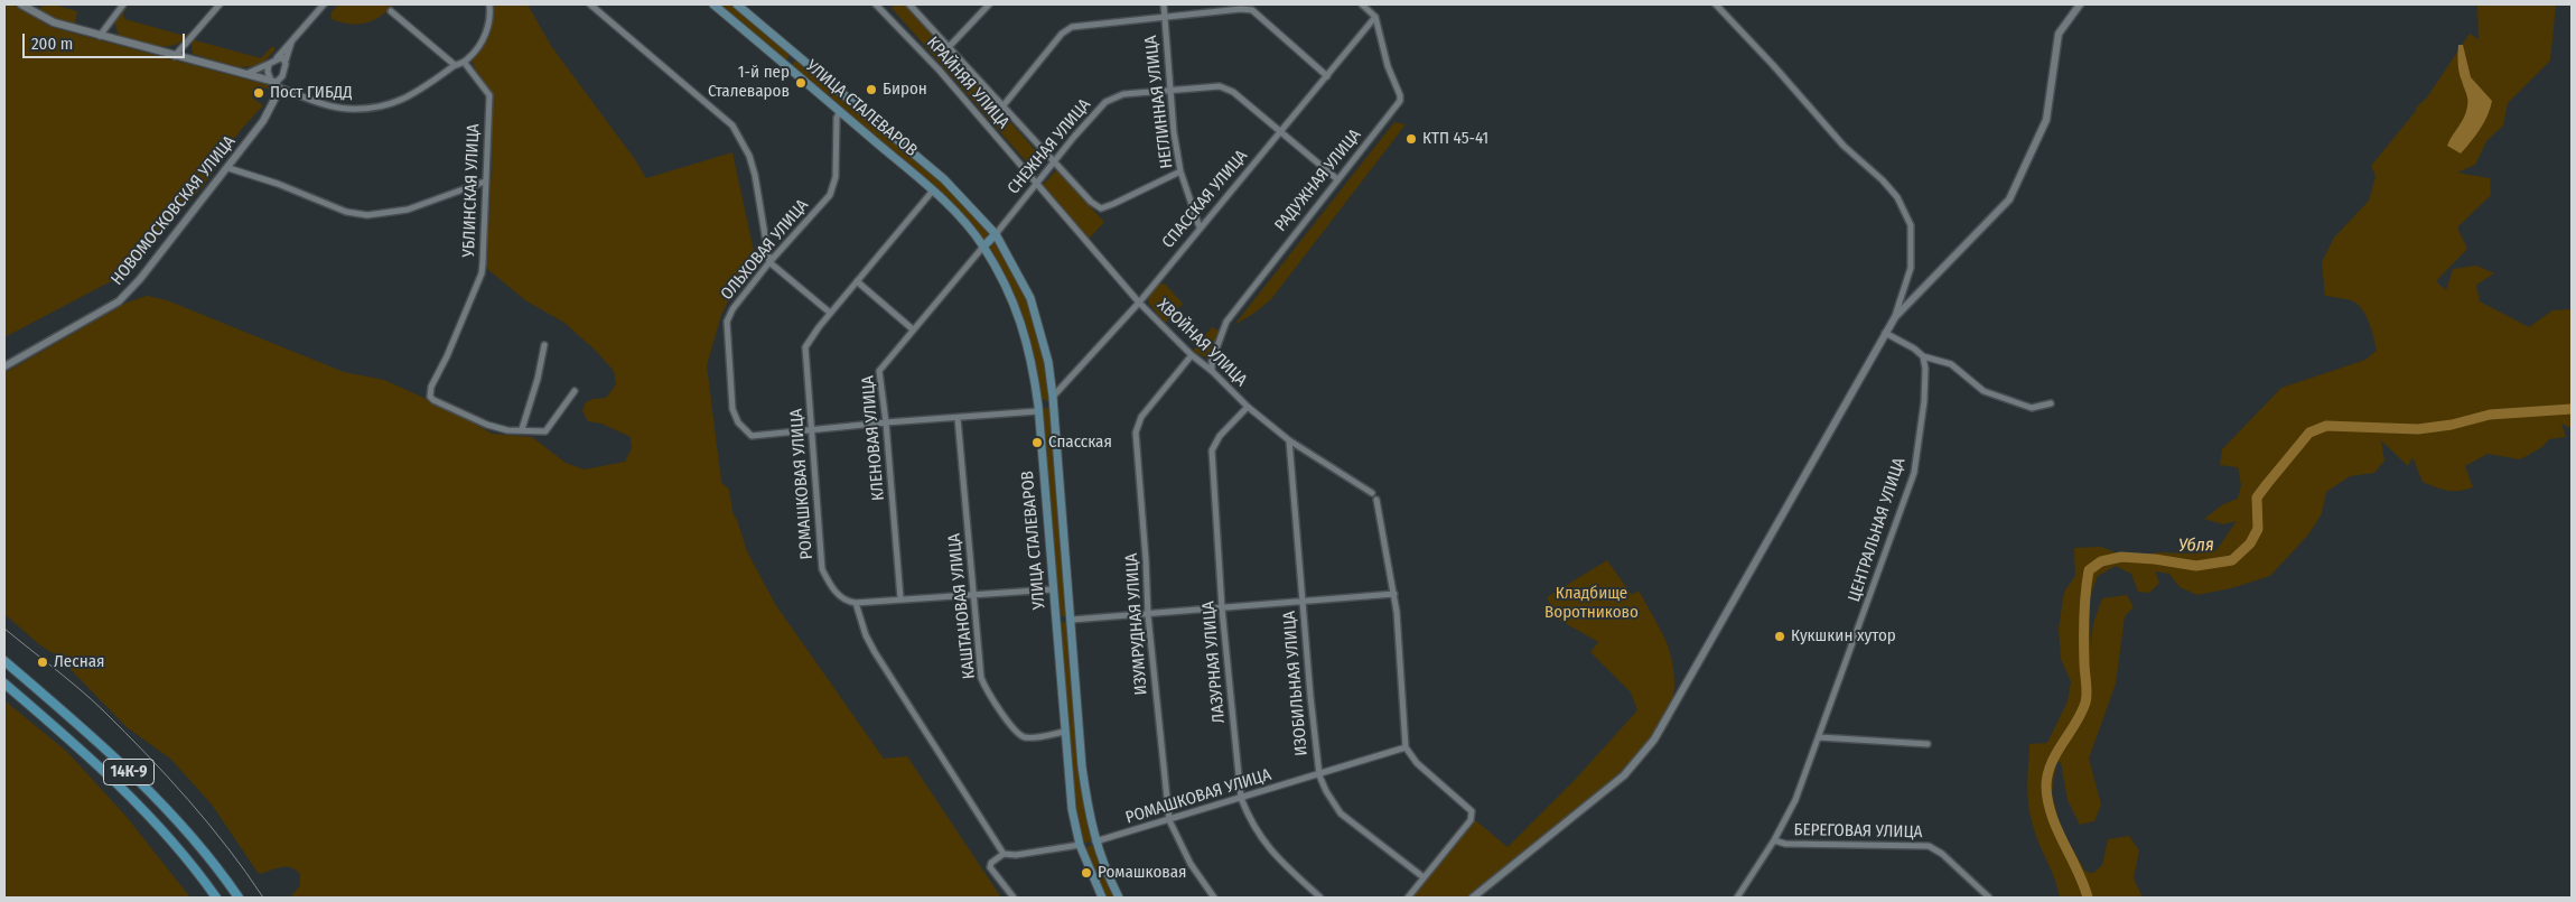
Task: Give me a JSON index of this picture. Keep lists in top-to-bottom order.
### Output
{
  "streets": {
    "main road": ["УЛИЦА СТАЛЕВАРОВ", "14К-9"],
    "street": [
      "КРАЙНЯЯ УЛИЦА",
      "НЕГЛИННАЯ УЛИЦА",
      "СНЕЖНАЯ УЛИЦА",
      "РАДУЖНАЯ УЛИЦА",
      "УБЛИНСКАЯ УЛИЦА",
      "СПАССКАЯ УЛИЦА",
      "НОВОМОСКОВСКАЯ УЛИЦА",
      "ОЛЬХОВАЯ УЛИЦА",
      "ХВОЙНАЯ УЛИЦА",
      "КЛЕНОВАЯ УЛИЦА",
      "РОМАШКОВАЯ УЛИЦА",
      "ЦЕНТРАЛЬНАЯ УЛИЦА",
      "КАШТАНОВАЯ УЛИЦА",
      "ИЗУМРУДНАЯ УЛИЦА",
      "ЛАЗУРНАЯ УЛИЦА",
      "ИЗОБИЛЬНАЯ УЛИЦА",
      "БЕРЕГОВАЯ УЛИЦА"
    ]
  },
  "crossings": [
    ["КРАЙНЯЯ УЛИЦА", "СНЕЖНАЯ УЛИЦА"],
    ["КРАЙНЯЯ УЛИЦА", "ХВОЙНАЯ УЛИЦА"],
    ["НЕГЛИННАЯ УЛИЦА", "СНЕЖНАЯ УЛИЦА"],
    ["НЕГЛИННАЯ УЛИЦА", "СПАССКАЯ УЛИЦА"],
    ["УЛИЦА СТАЛЕВАРОВ", "СНЕЖНАЯ УЛИЦА"],
    ["УЛИЦА СТАЛЕВАРОВ", "СПАССКАЯ УЛИЦА"],
    ["УЛИЦА СТАЛЕВАРОВ", "ОЛЬХОВАЯ УЛИЦА"],
    ["УЛИЦА СТАЛЕВАРОВ", "КЛЕНОВАЯ УЛИЦА"],
    ["УЛИЦА СТАЛЕВАРОВ", "РОМАШКОВАЯ УЛИЦА"],
    ["УЛИЦА СТАЛЕВАРОВ", "КАШТАНОВАЯ УЛИЦА"],
    ["СНЕЖНАЯ УЛИЦА", "РАДУЖНАЯ УЛИЦА"],
    ["СНЕЖНАЯ УЛИЦА", "СПАССКАЯ УЛИЦА"],
    ["СНЕЖНАЯ УЛИЦА", "ХВОЙНАЯ УЛИЦА"],
    ["РАДУЖНАЯ УЛИЦА", "СПАССКАЯ УЛИЦА"],
    ["РАДУЖНАЯ УЛИЦА", "ХВОЙНАЯ УЛИЦА"],
    ["СПАССКАЯ УЛИЦА", "ХВОЙНАЯ УЛИЦА"],
    ["ОЛЬХОВАЯ УЛИЦА", "РОМАШКОВАЯ УЛИЦА"],
    ["ХВОЙНАЯ УЛИЦА", "ИЗУМРУДНАЯ УЛИЦА"],
    ["ХВОЙНАЯ УЛИЦА", "ЛАЗУРНАЯ УЛИЦА"],
    ["ХВОЙНАЯ УЛИЦА", "ИЗОБИЛЬНАЯ УЛИЦА"],
    ["РОМАШКОВАЯ УЛИЦА", "ИЗУМРУДНАЯ УЛИЦА"],
    ["РОМАШКОВАЯ УЛИЦА", "ЛАЗУРНАЯ УЛИЦА"],
    ["РОМАШКОВАЯ УЛИЦА", "ИЗОБИЛЬНАЯ УЛИЦА"],
    ["ЦЕНТРАЛЬНАЯ УЛИЦА", "БЕРЕГОВАЯ УЛИЦА"]
  ],
  "water": ["Убля"],
  "parks": ["Кладбище Воротниково"],
  "places": [
    "1-й пер Сталеваров",
    "Бирон",
    "Пост ГИБДД",
    "КТП 45-41",
    "Спасская",
    "Кукшкин хутор",
    "Лесная",
    "Ромашковая"
  ],
  "scale_bar": "200 m"
}
